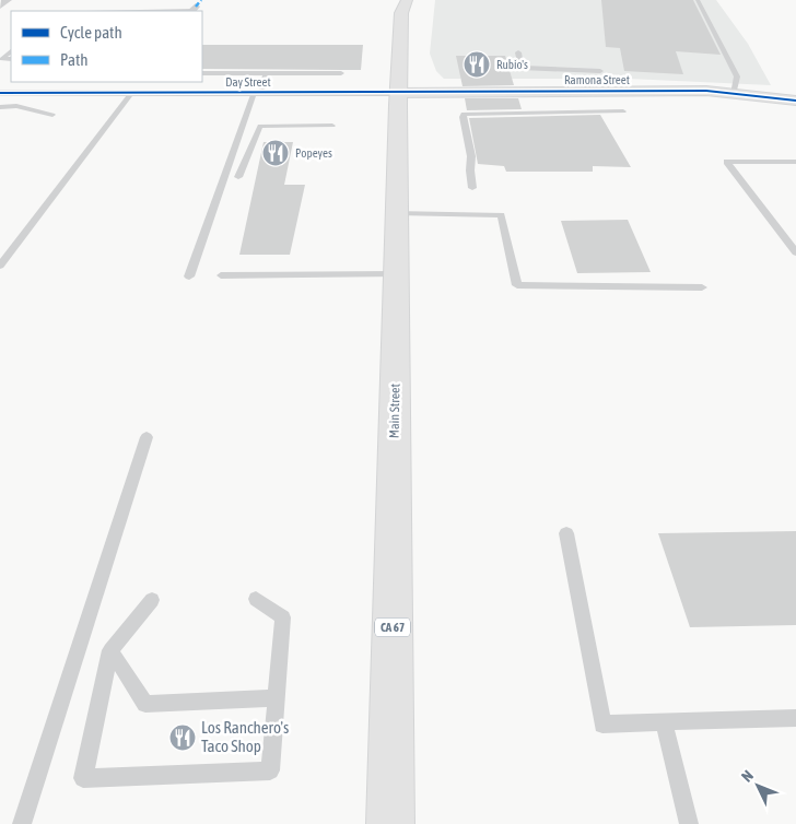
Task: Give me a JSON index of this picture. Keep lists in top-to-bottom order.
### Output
{
  "streets": {
    "main road": ["Ramona Street", "Main Street", "CA 67"],
    "street": ["Day Street"]
  },
  "crossings": [
    ["Ramona Street", "Day Street"],
    ["Ramona Street", "Main Street"],
    ["Day Street", "Main Street"]
  ],
  "places": {
    "restaurant": ["Rubio's", "Popeyes", "Los Ranchero's Taco Shop"]
  },
  "legend": ["Cycle path", "Path"],
  "north": "top left"
}
